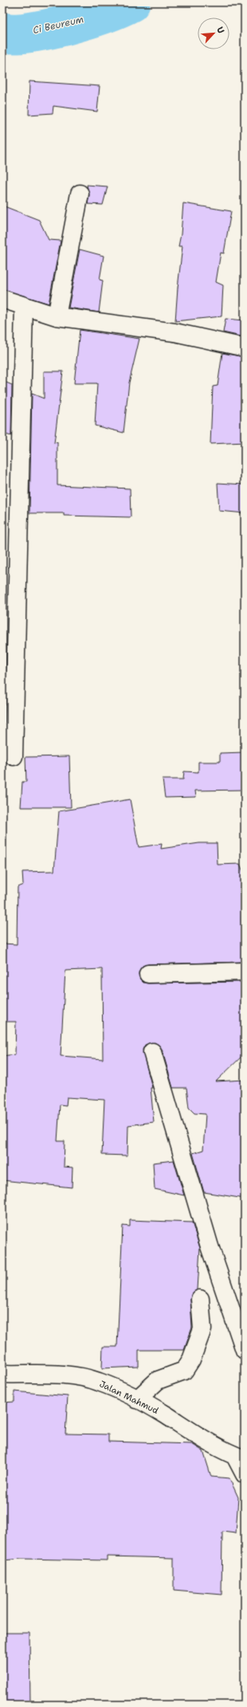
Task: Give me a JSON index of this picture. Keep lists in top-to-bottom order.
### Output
{
  "streets": {
    "street": ["Jalan Mahmud"]
  },
  "water": ["Ci Beureum"],
  "north": "top right"
}
